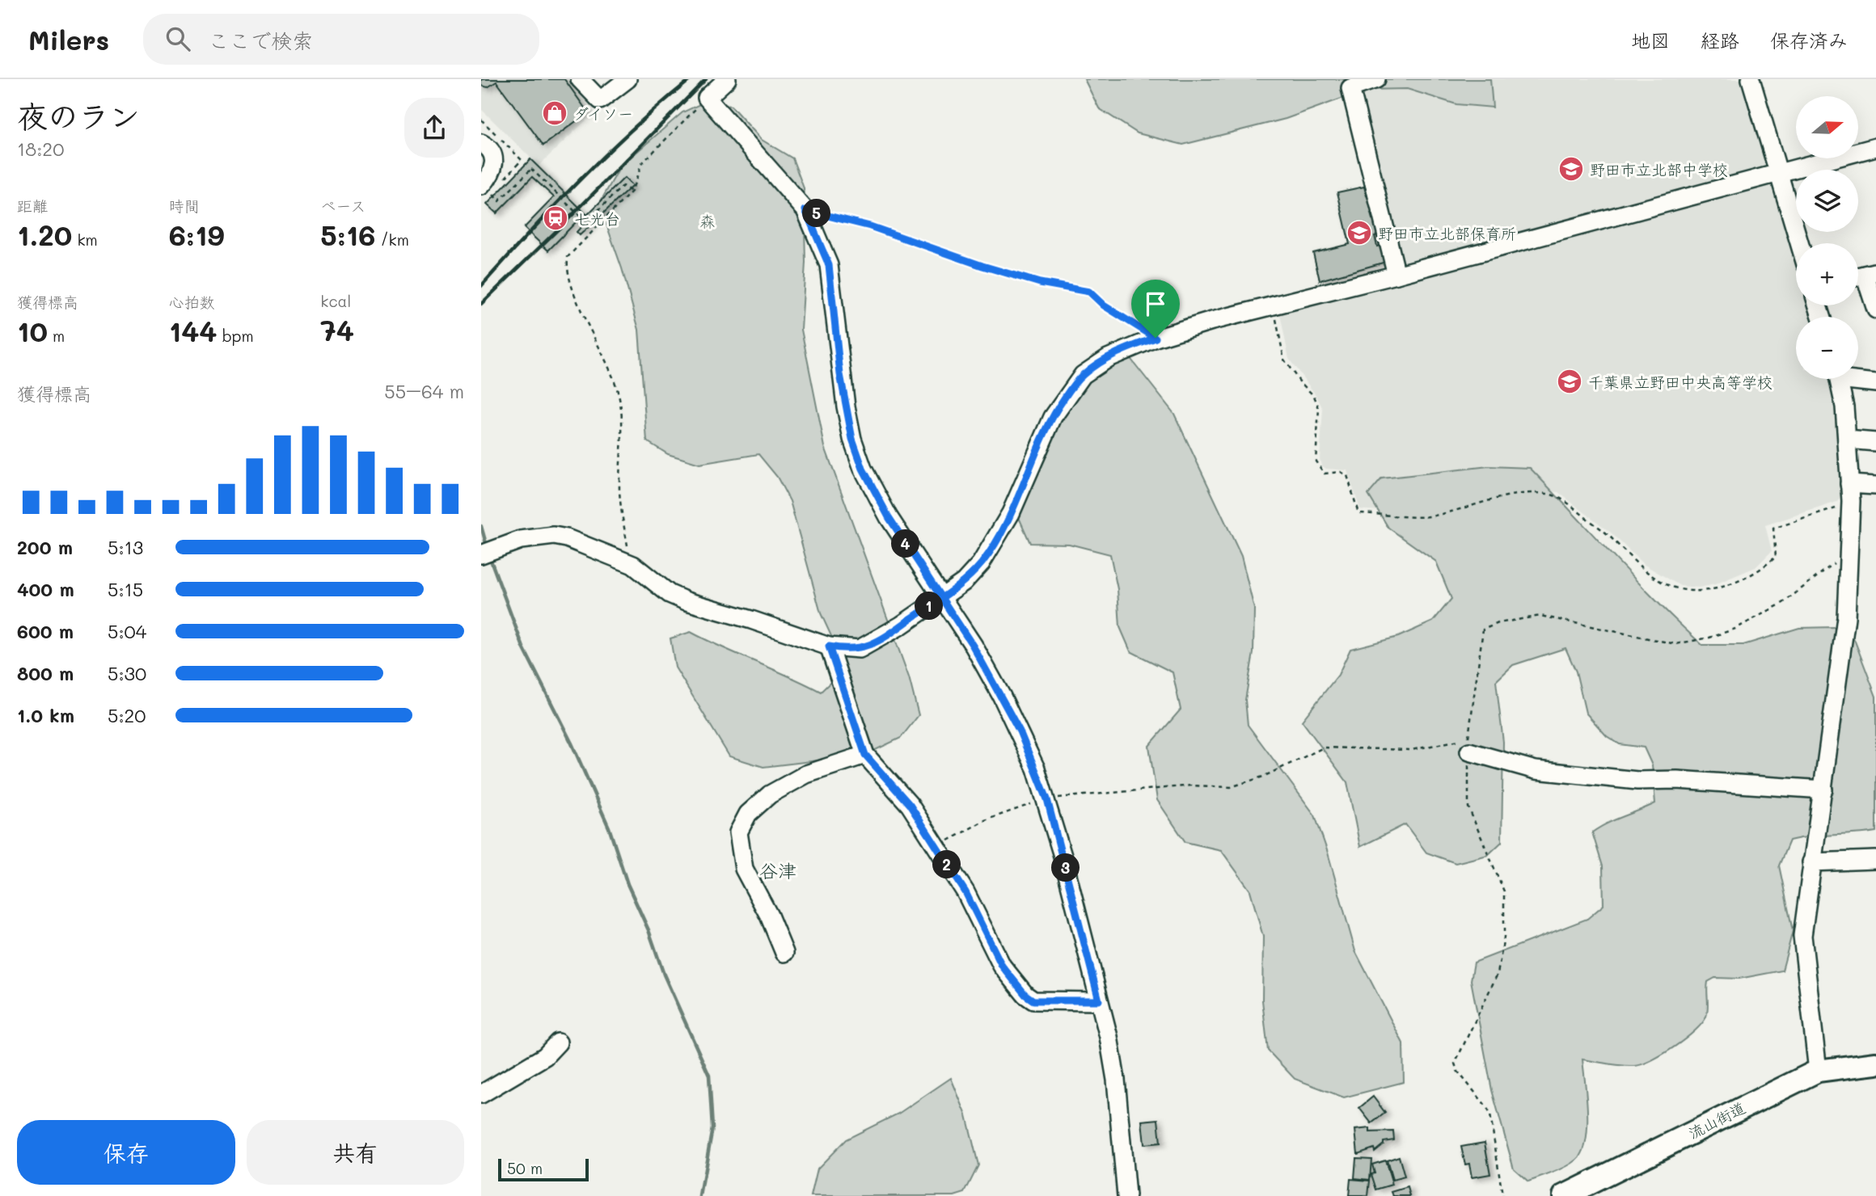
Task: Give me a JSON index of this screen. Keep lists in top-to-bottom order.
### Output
{
  "streets": {
    "main road": ["流山街道"]
  },
  "districts": ["谷津"],
  "parks": ["森"],
  "places": {
    "shop": ["ダイソー"],
    "school or university": ["野田市立北部中学校", "野田市立北部保育所", "千葉県立野田中央高等学校"],
    "station": ["七光台"]
  },
  "scale_bar": "50 m",
  "north": "right",
  "page": {
    "header": "Milers",
    "search": "ここで検索",
    "nav": ["地図", "経路", "保存済み"],
    "heading": ["夜のラン", "18:20"],
    "map_buttons": ["+", "−"],
    "stats": [
      ["距離", "1.20 km"],
      ["時間", "6:19"],
      ["ペース", "5:16 /km"],
      ["獲得標高", "10 m"],
      ["心拍数", "144 bpm"],
      ["kcal", "74"]
    ],
    "pins": [
      "5",
      "4",
      "1",
      "2",
      "3"
    ],
    "chart": ["獲得標高", "55–64 m"],
    "list": [
      {
        "name": "200 m",
        "note": "5:13"
      },
      {
        "name": "400 m",
        "note": "5:15"
      },
      {
        "name": "600 m",
        "note": "5:04"
      },
      {
        "name": "800 m",
        "note": "5:30"
      },
      {
        "name": "1.0 km",
        "note": "5:20"
      }
    ],
    "buttons": ["保存", "共有"],
    "scale": "50 m"
  }
}
